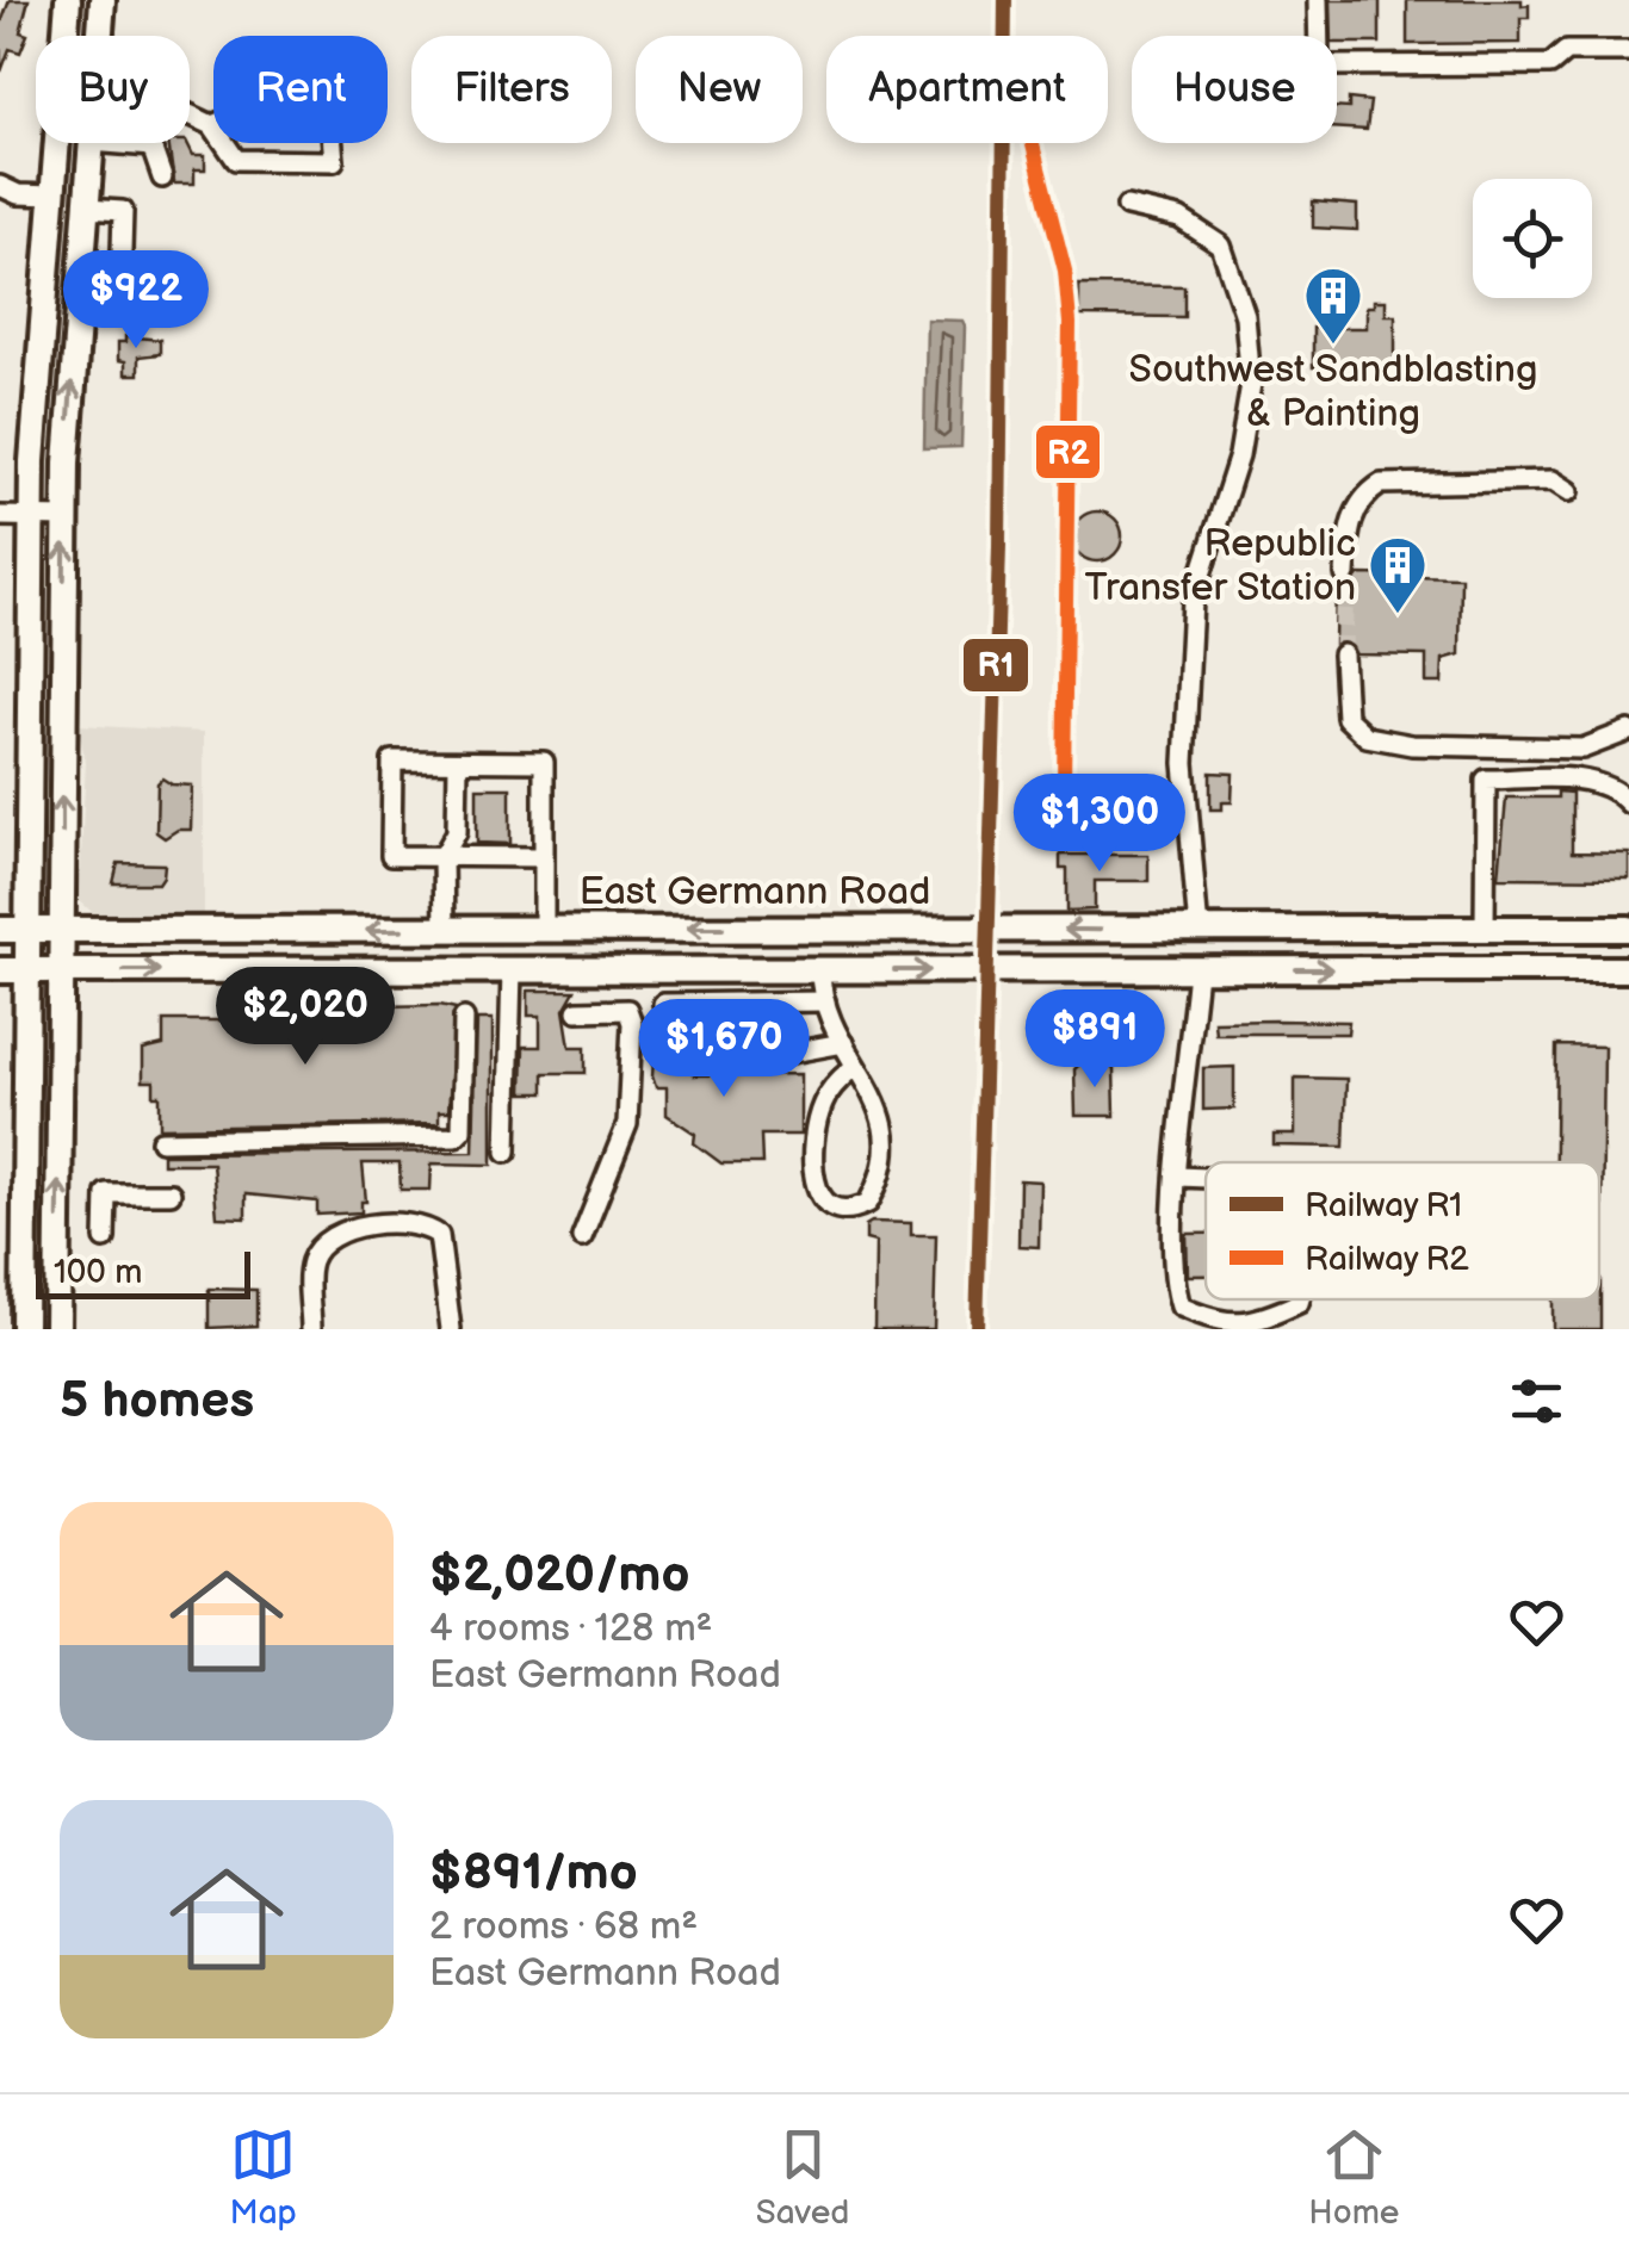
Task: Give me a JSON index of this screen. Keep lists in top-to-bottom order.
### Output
{
  "streets": {
    "main road": ["East Germann Road"]
  },
  "places": {
    "building": ["Southwest Sandblasting & Painting", "Republic Transfer Station"]
  },
  "lines": ["rail line R1", "rail line R2"],
  "legend": ["Railway R1", "Railway R2"],
  "scale_bar": "100 m",
  "page": {
    "chip": [
      "Buy",
      "Rent",
      "Filters",
      "New",
      "Apartment",
      "House"
    ],
    "price": [
      "$922",
      "$1,300",
      "$2,020",
      "$891",
      "$1,670"
    ],
    "scale": "100 m",
    "heading": "5 homes",
    "list": [
      {
        "name": "$2,020/mo",
        "note": "4 rooms · 128 m² · East Germann Road"
      },
      {
        "name": "$891/mo",
        "note": "2 rooms · 68 m² · East Germann Road"
      }
    ],
    "tabs": ["Map", "Saved", "Home"]
  }
}
